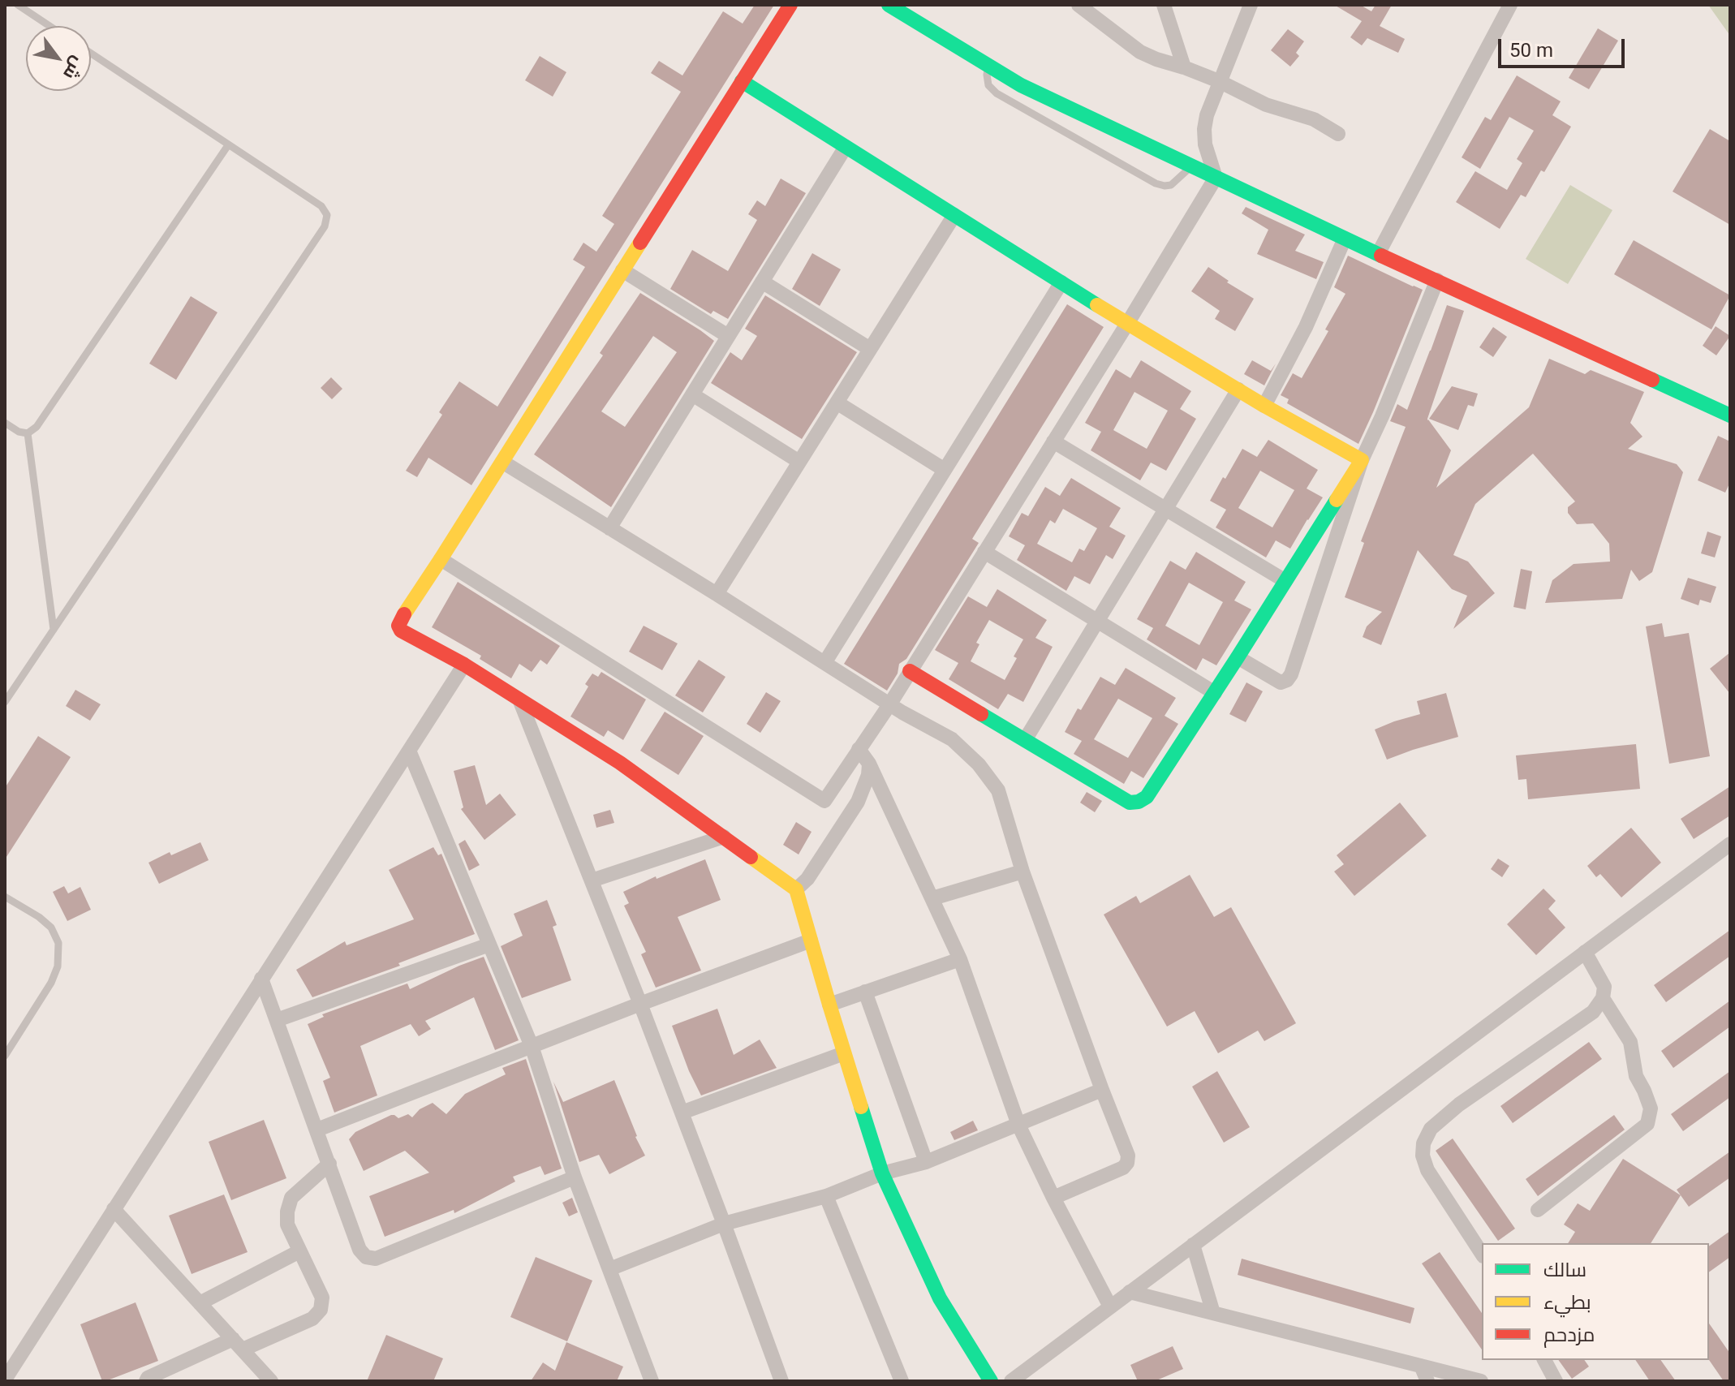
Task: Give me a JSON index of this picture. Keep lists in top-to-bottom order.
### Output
{
  "legend": ["سالك", "بطيء", "مزدحم"],
  "scale_bar": "50 m",
  "north": "bottom right"
}
